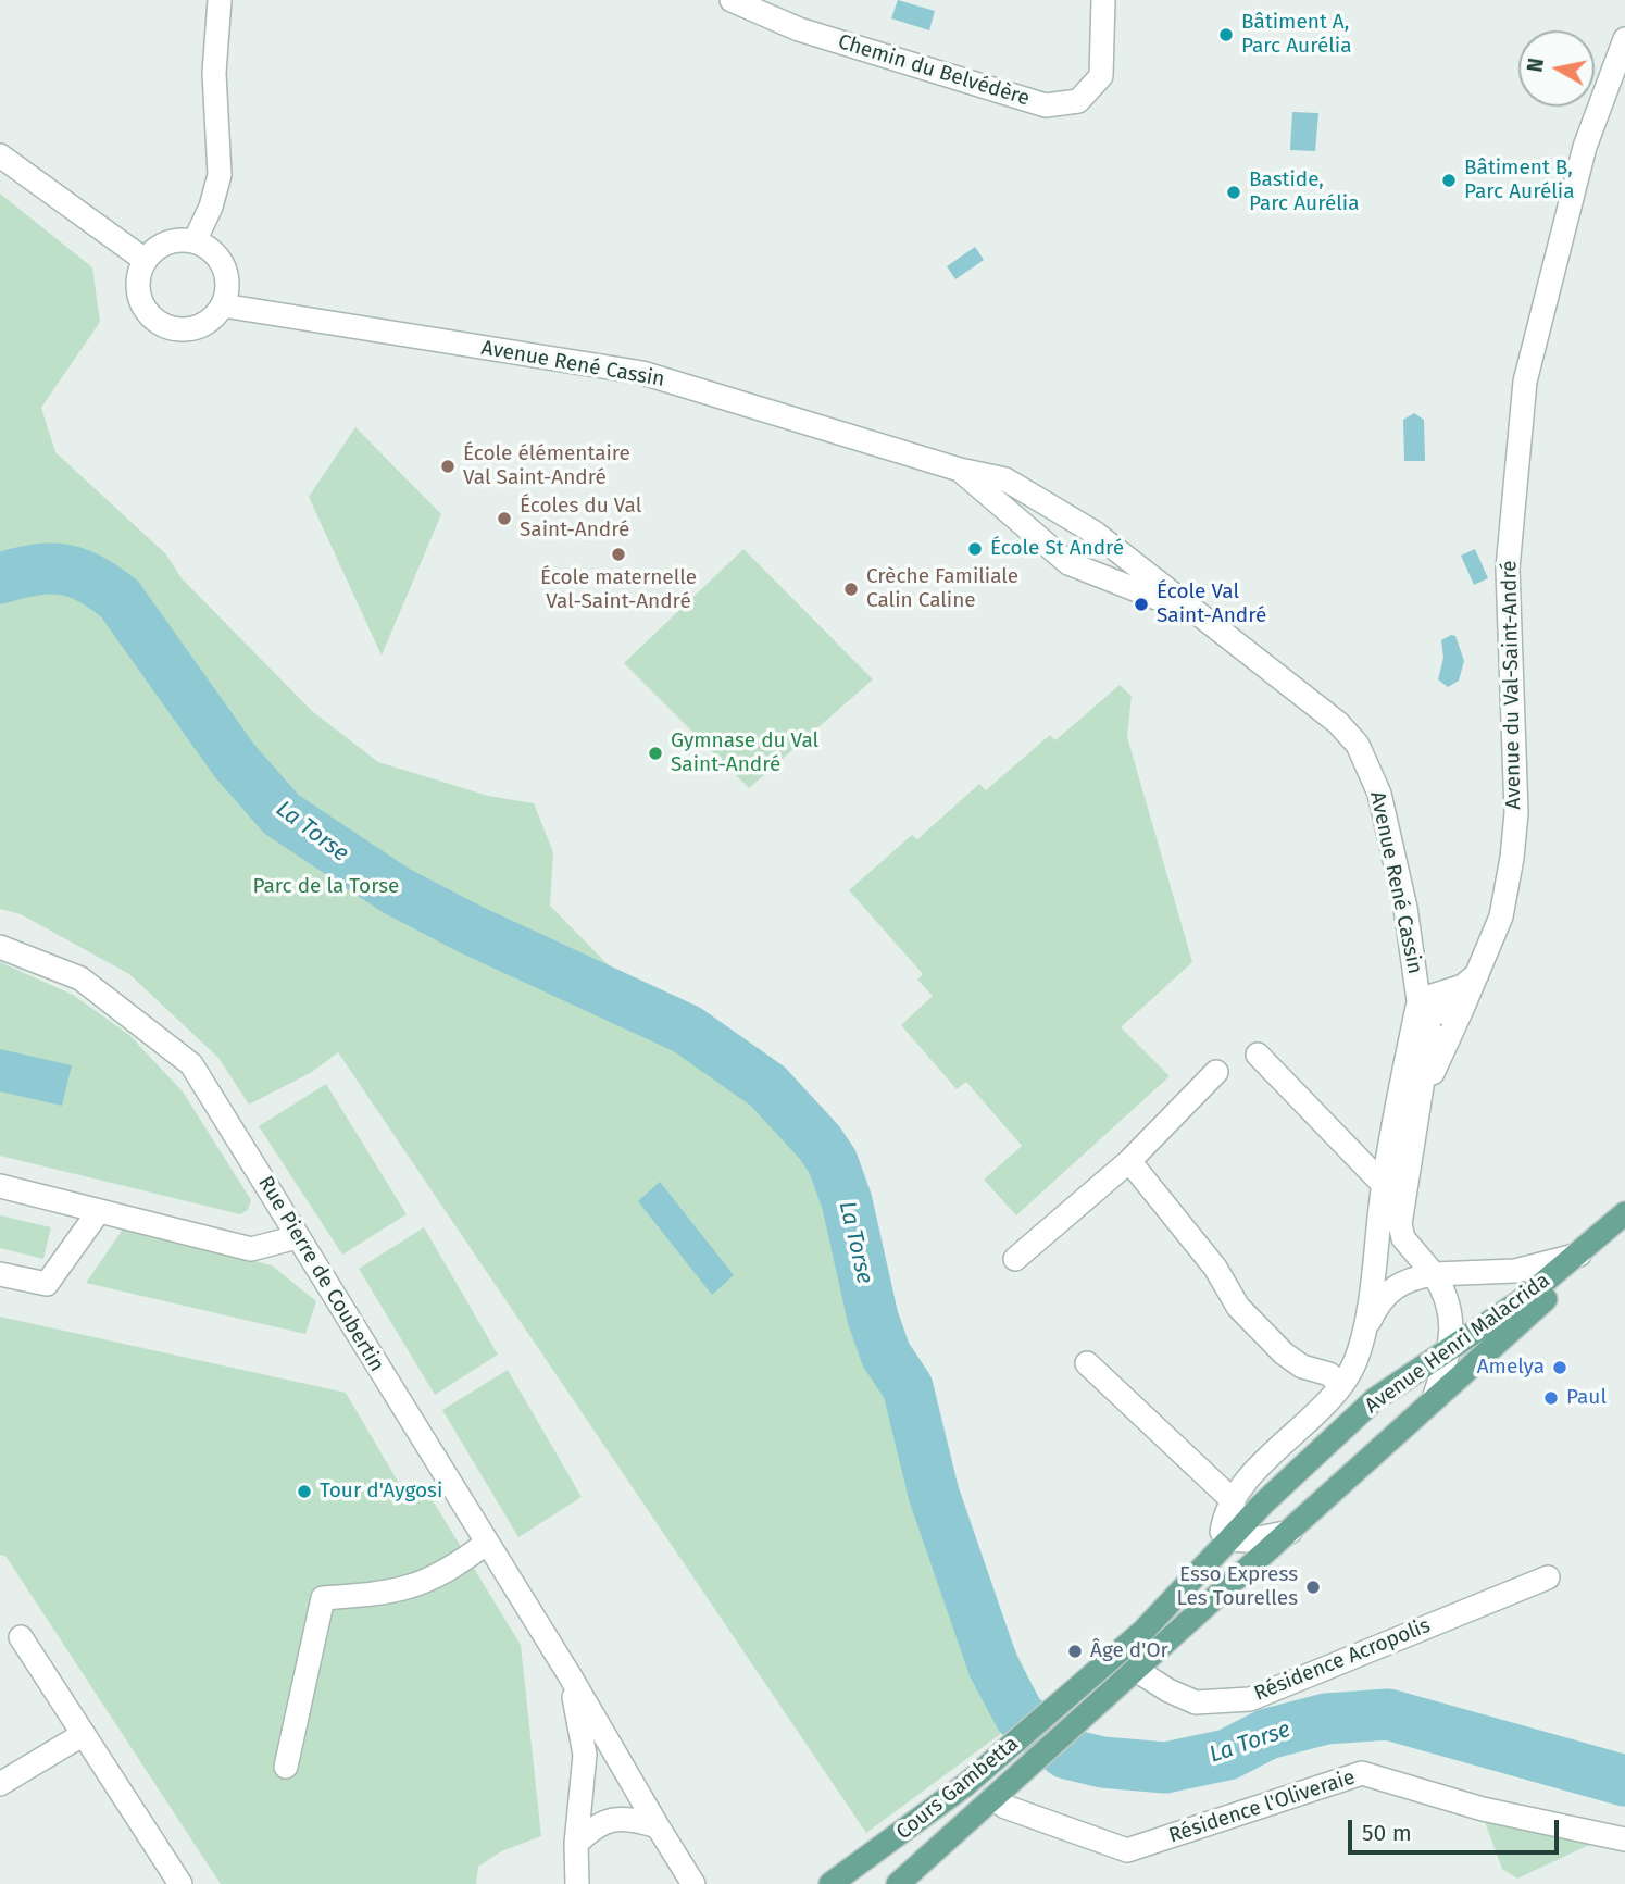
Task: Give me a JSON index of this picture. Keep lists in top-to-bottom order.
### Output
{
  "streets": {
    "main road": ["Avenue Henri Malacrida", "Cours Gambetta"],
    "street": [
      "Chemin du Belvédère",
      "Avenue René Cassin",
      "Avenue du Val-Saint-André",
      "Rue Pierre de Coubertin",
      "Résidence Acropolis",
      "Résidence l'Oliveraie"
    ]
  },
  "crossings": [
    ["Avenue René Cassin", "Avenue du Val-Saint-André"],
    ["Avenue du Val-Saint-André", "Avenue Henri Malacrida"],
    ["Avenue Henri Malacrida", "Résidence Acropolis"],
    ["Avenue Henri Malacrida", "Cours Gambetta"],
    ["Cours Gambetta", "Résidence l'Oliveraie"]
  ],
  "water": ["La Torse"],
  "parks": ["Parc de la Torse"],
  "places": [
    "Bâtiment A, Parc Aurélia",
    "Bâtiment B, Parc Aurélia",
    "Bastide, Parc Aurélia",
    "École élémentaire Val Saint-André",
    "Écoles du Val Saint-André",
    "École St André",
    "École maternelle Val-Saint-André",
    "Crèche Familiale Calin Caline",
    "École Val Saint-André",
    "Gymnase du Val Saint-André",
    "Amelya",
    "Paul",
    "Tour d'Aygosi",
    "Esso Express Les Tourelles",
    "Âge d'Or"
  ],
  "scale_bar": "50 m",
  "north": "left"
}
